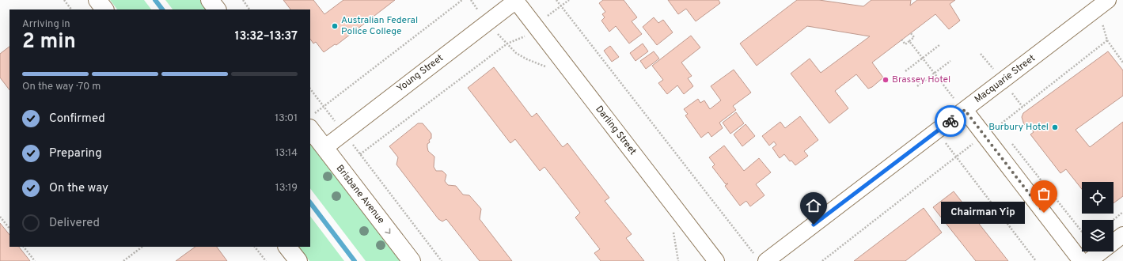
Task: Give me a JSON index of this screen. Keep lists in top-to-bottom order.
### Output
{
  "streets": {
    "main road": ["Brisbane Avenue"],
    "street": ["Young Street", "Macquarie Street", "Darling Street"]
  },
  "crossings": [
    ["Young Street", "Darling Street"],
    ["Young Street", "Brisbane Avenue"]
  ],
  "one_way": ["Brisbane Avenue"],
  "places": [
    "Australian Federal Police College",
    "Brassey Hotel",
    "Burbury Hotel",
    "Chairman Yip"
  ],
  "page": {
    "heading": ["2 min", "Arriving in", "13:32–13:37"],
    "bar": "On the way · 70 m",
    "list": [
      ["Confirmed", "13:01"],
      ["Preparing", "13:14"],
      ["On the way", "13:19"],
      "Delivered"
    ],
    "bubble": "Chairman Yip"
  }
}
